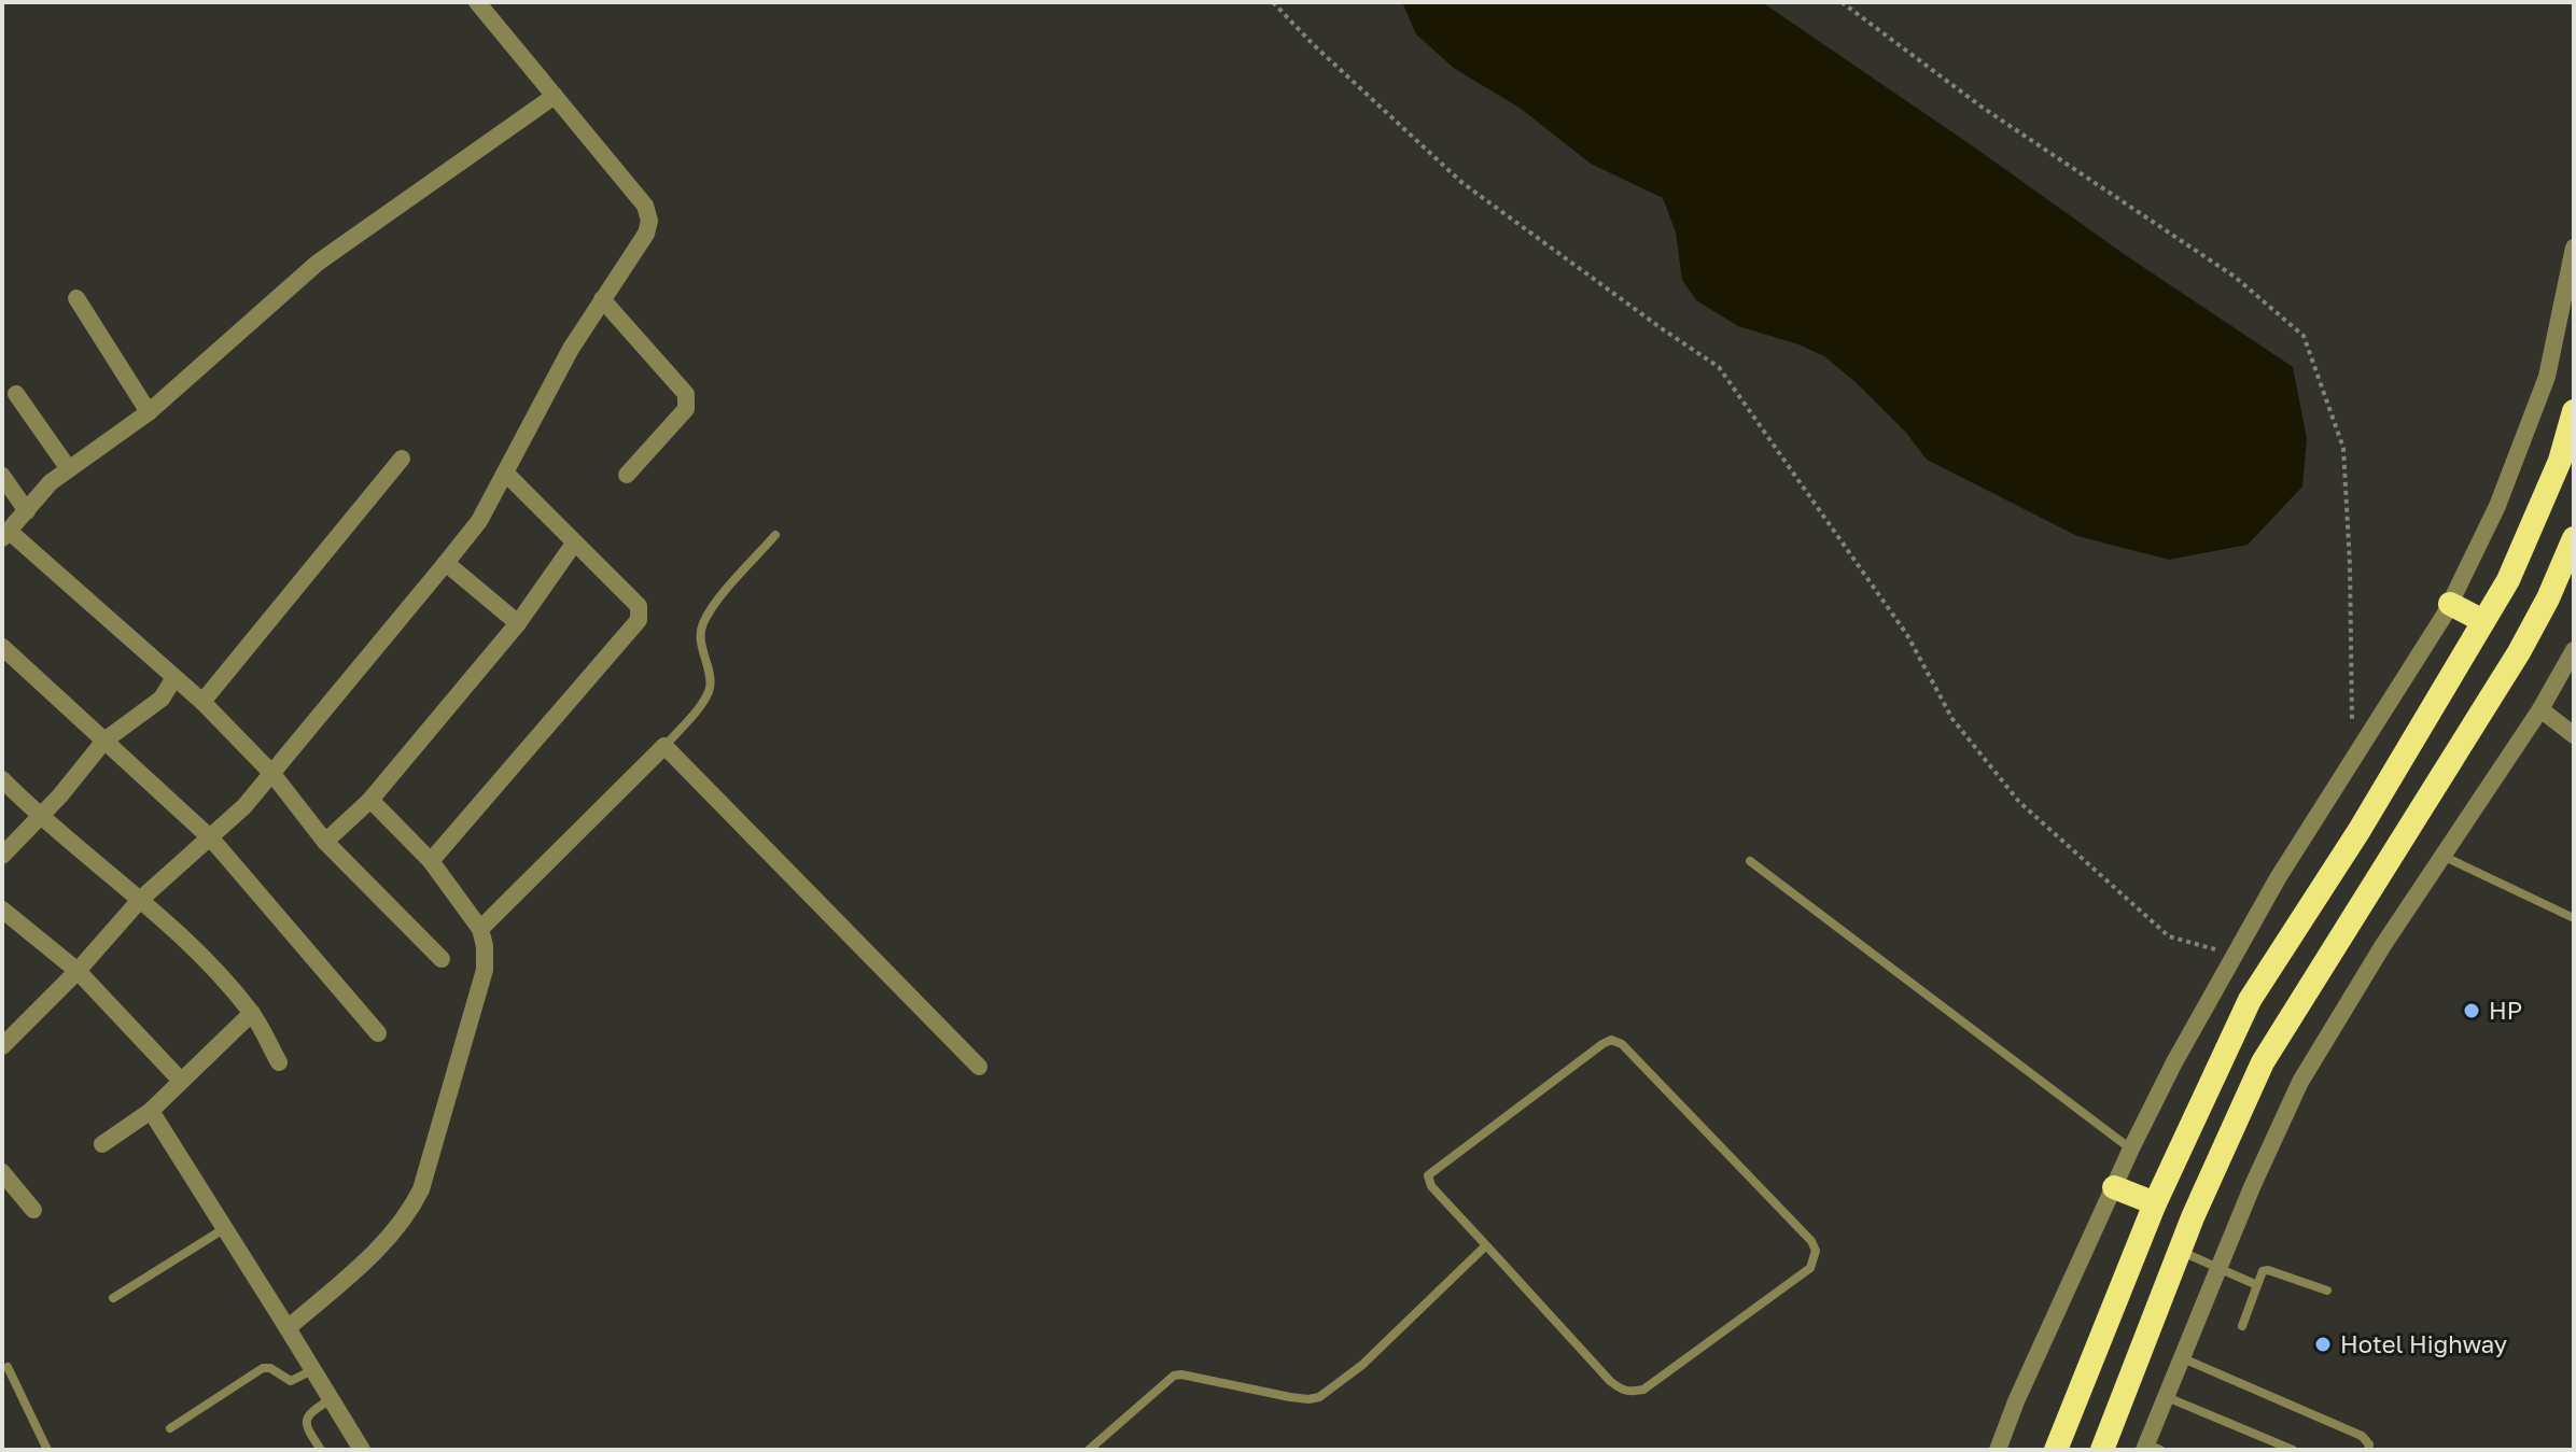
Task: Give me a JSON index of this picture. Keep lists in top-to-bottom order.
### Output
{
  "places": ["HP", "Hotel Highway"]
}
